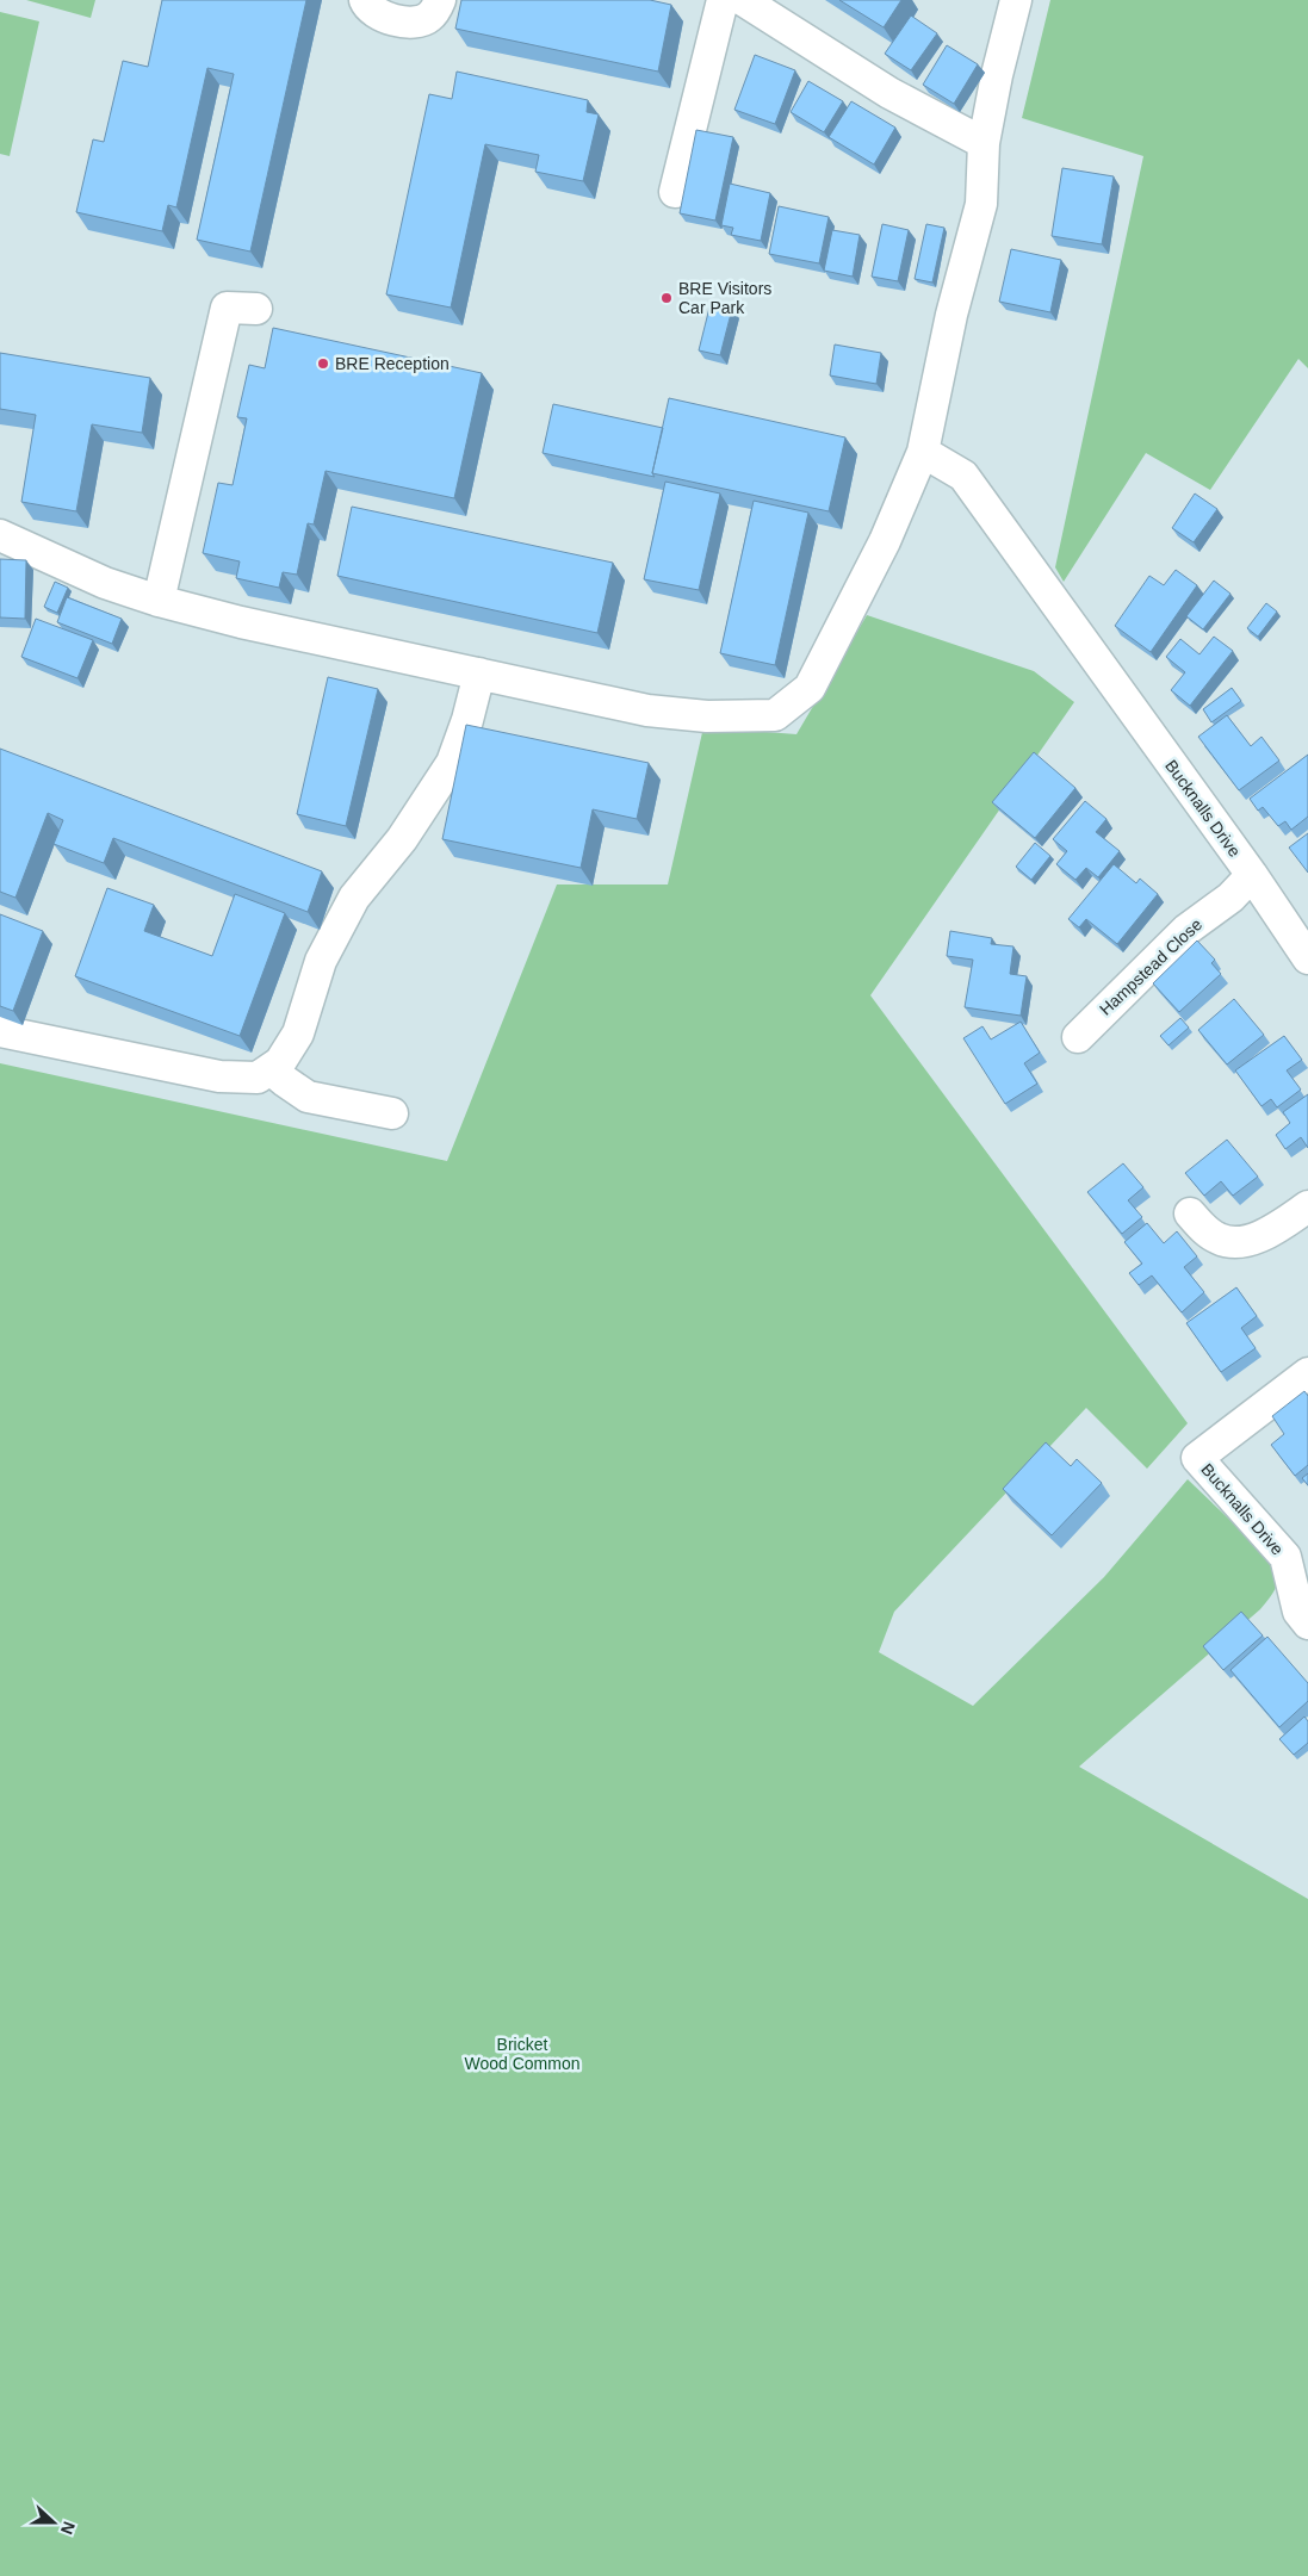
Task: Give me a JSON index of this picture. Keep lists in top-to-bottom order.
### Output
{
  "streets": {
    "street": ["Bucknalls Drive", "Hampstead Close"]
  },
  "crossings": [
    ["Bucknalls Drive", "Hampstead Close"]
  ],
  "parks": ["Bricket Wood Common"],
  "places": ["BRE Visitors Car Park", "BRE Reception"],
  "north": "right"
}
